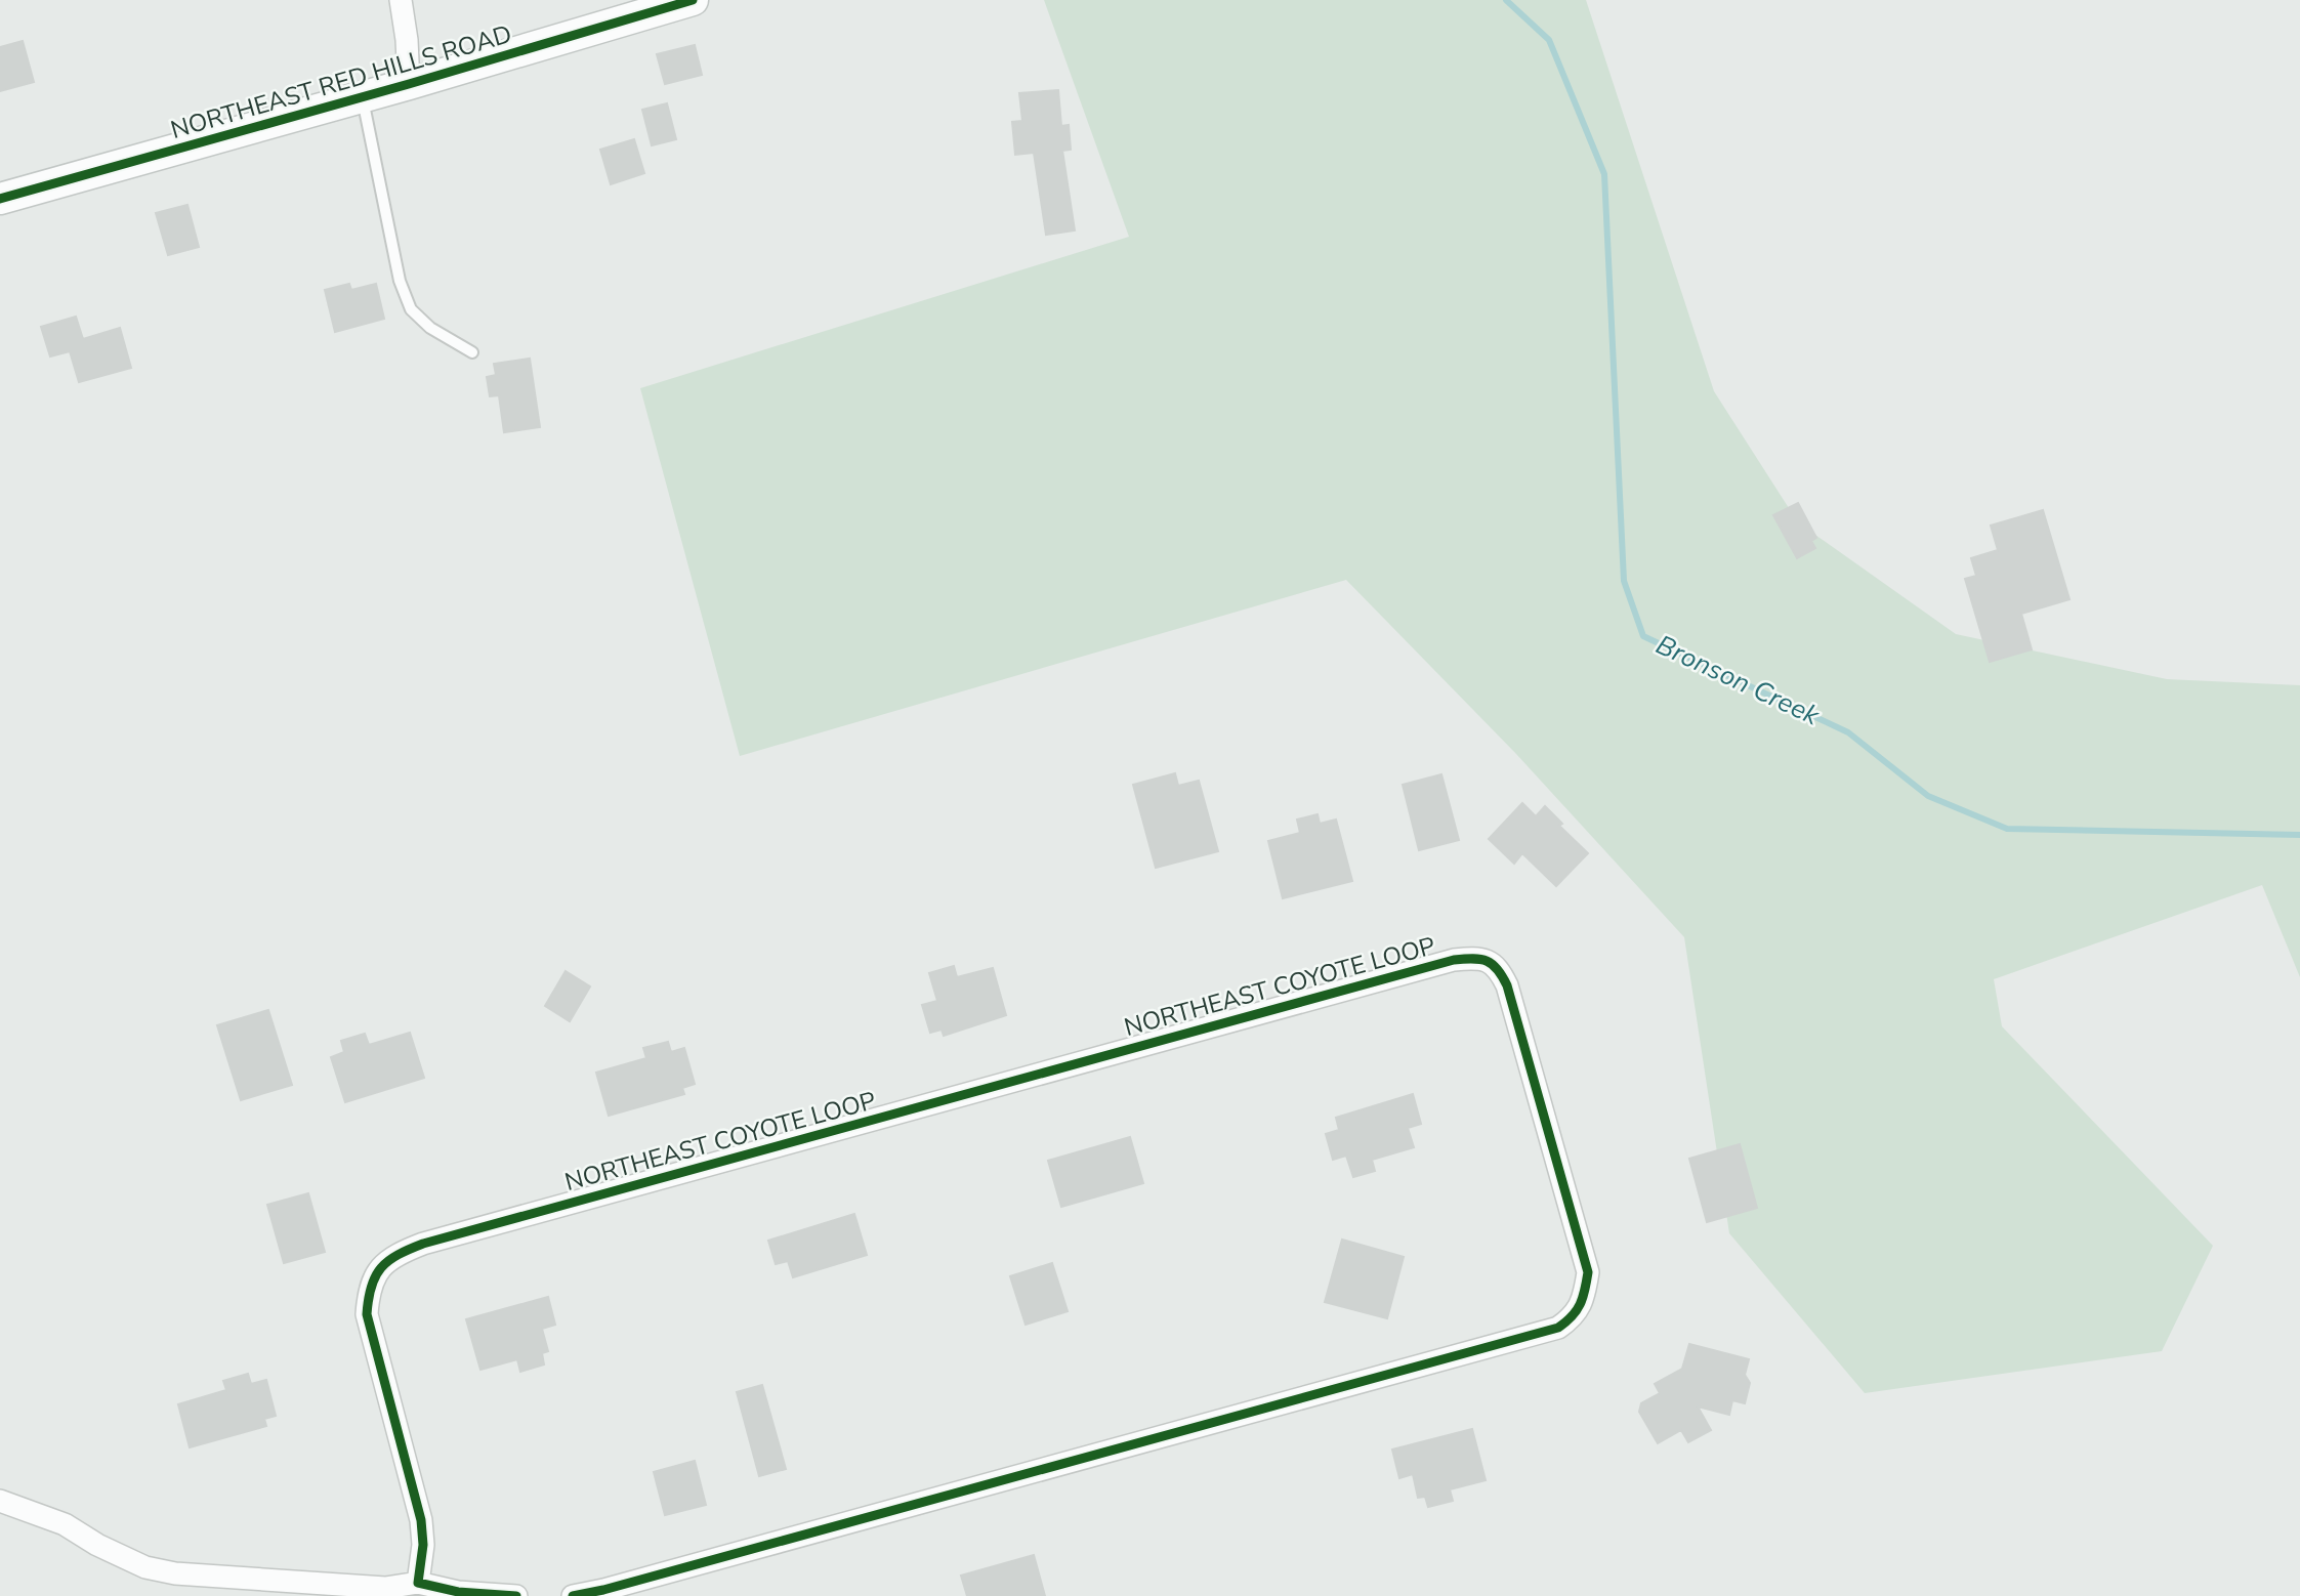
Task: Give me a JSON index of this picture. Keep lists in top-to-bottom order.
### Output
{
  "streets": {
    "street": ["NORTHEAST RED HILLS ROAD", "NORTHEAST COYOTE LOOP"]
  },
  "water": ["Bronson Creek"]
}
